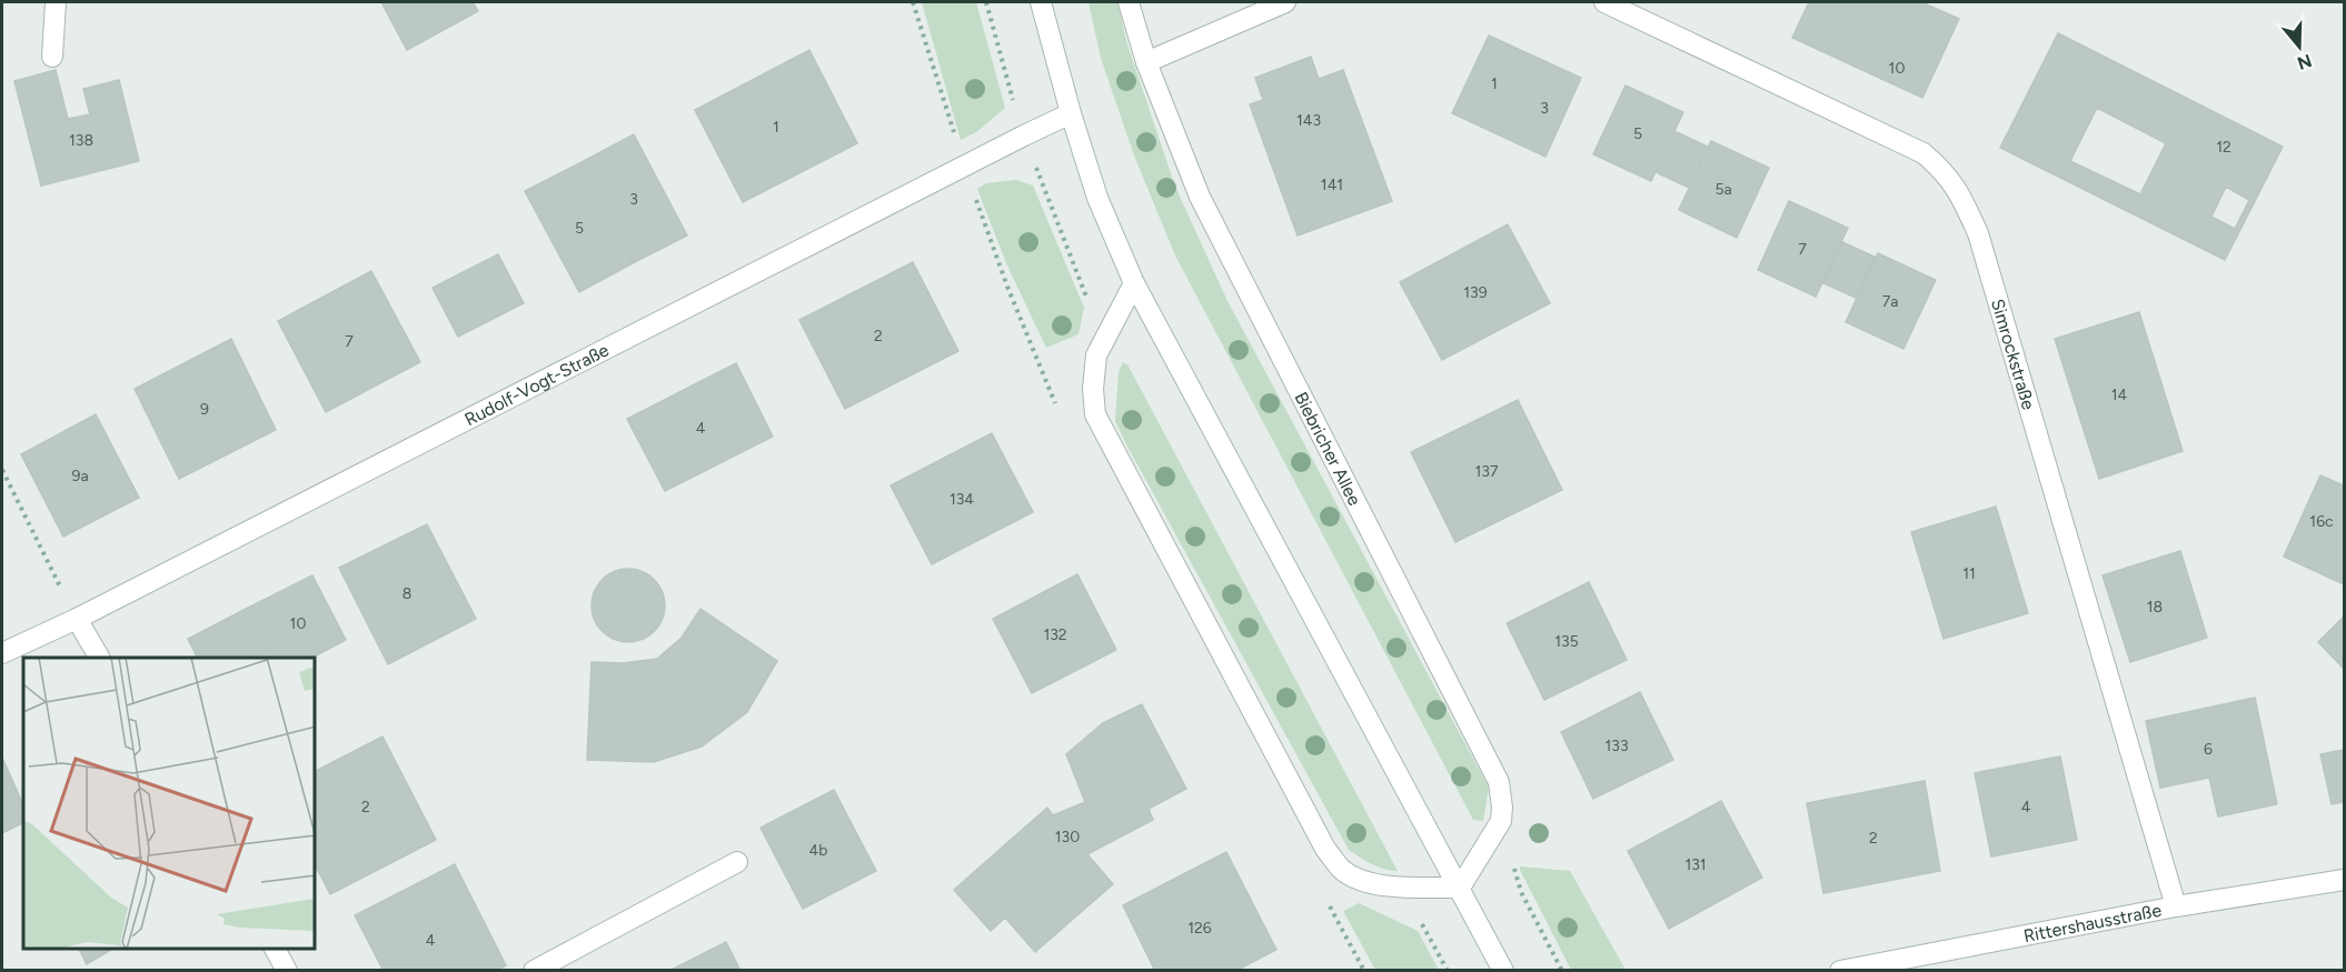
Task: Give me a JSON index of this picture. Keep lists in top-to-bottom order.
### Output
{
  "streets": {
    "street": [
      "Simrockstraße",
      "Rudolf-Vogt-Straße",
      "Biebricher Allee",
      "Rittershausstraße"
    ]
  },
  "crossings": [
    ["Simrockstraße", "Rittershausstraße"]
  ],
  "house_numbers": [
    "10",
    "1",
    "3",
    "143",
    "1",
    "5",
    "138",
    "12",
    "141",
    "5a",
    "3",
    "5",
    "7",
    "139",
    "7a",
    "2",
    "7",
    "14",
    "9",
    "4",
    "137",
    "9a",
    "134",
    "16c",
    "11",
    "8",
    "18",
    "10",
    "132",
    "135",
    "133",
    "6",
    "2",
    "4",
    "130",
    "2",
    "4b",
    "131",
    "126",
    "4"
  ],
  "north": "bottom"
}
